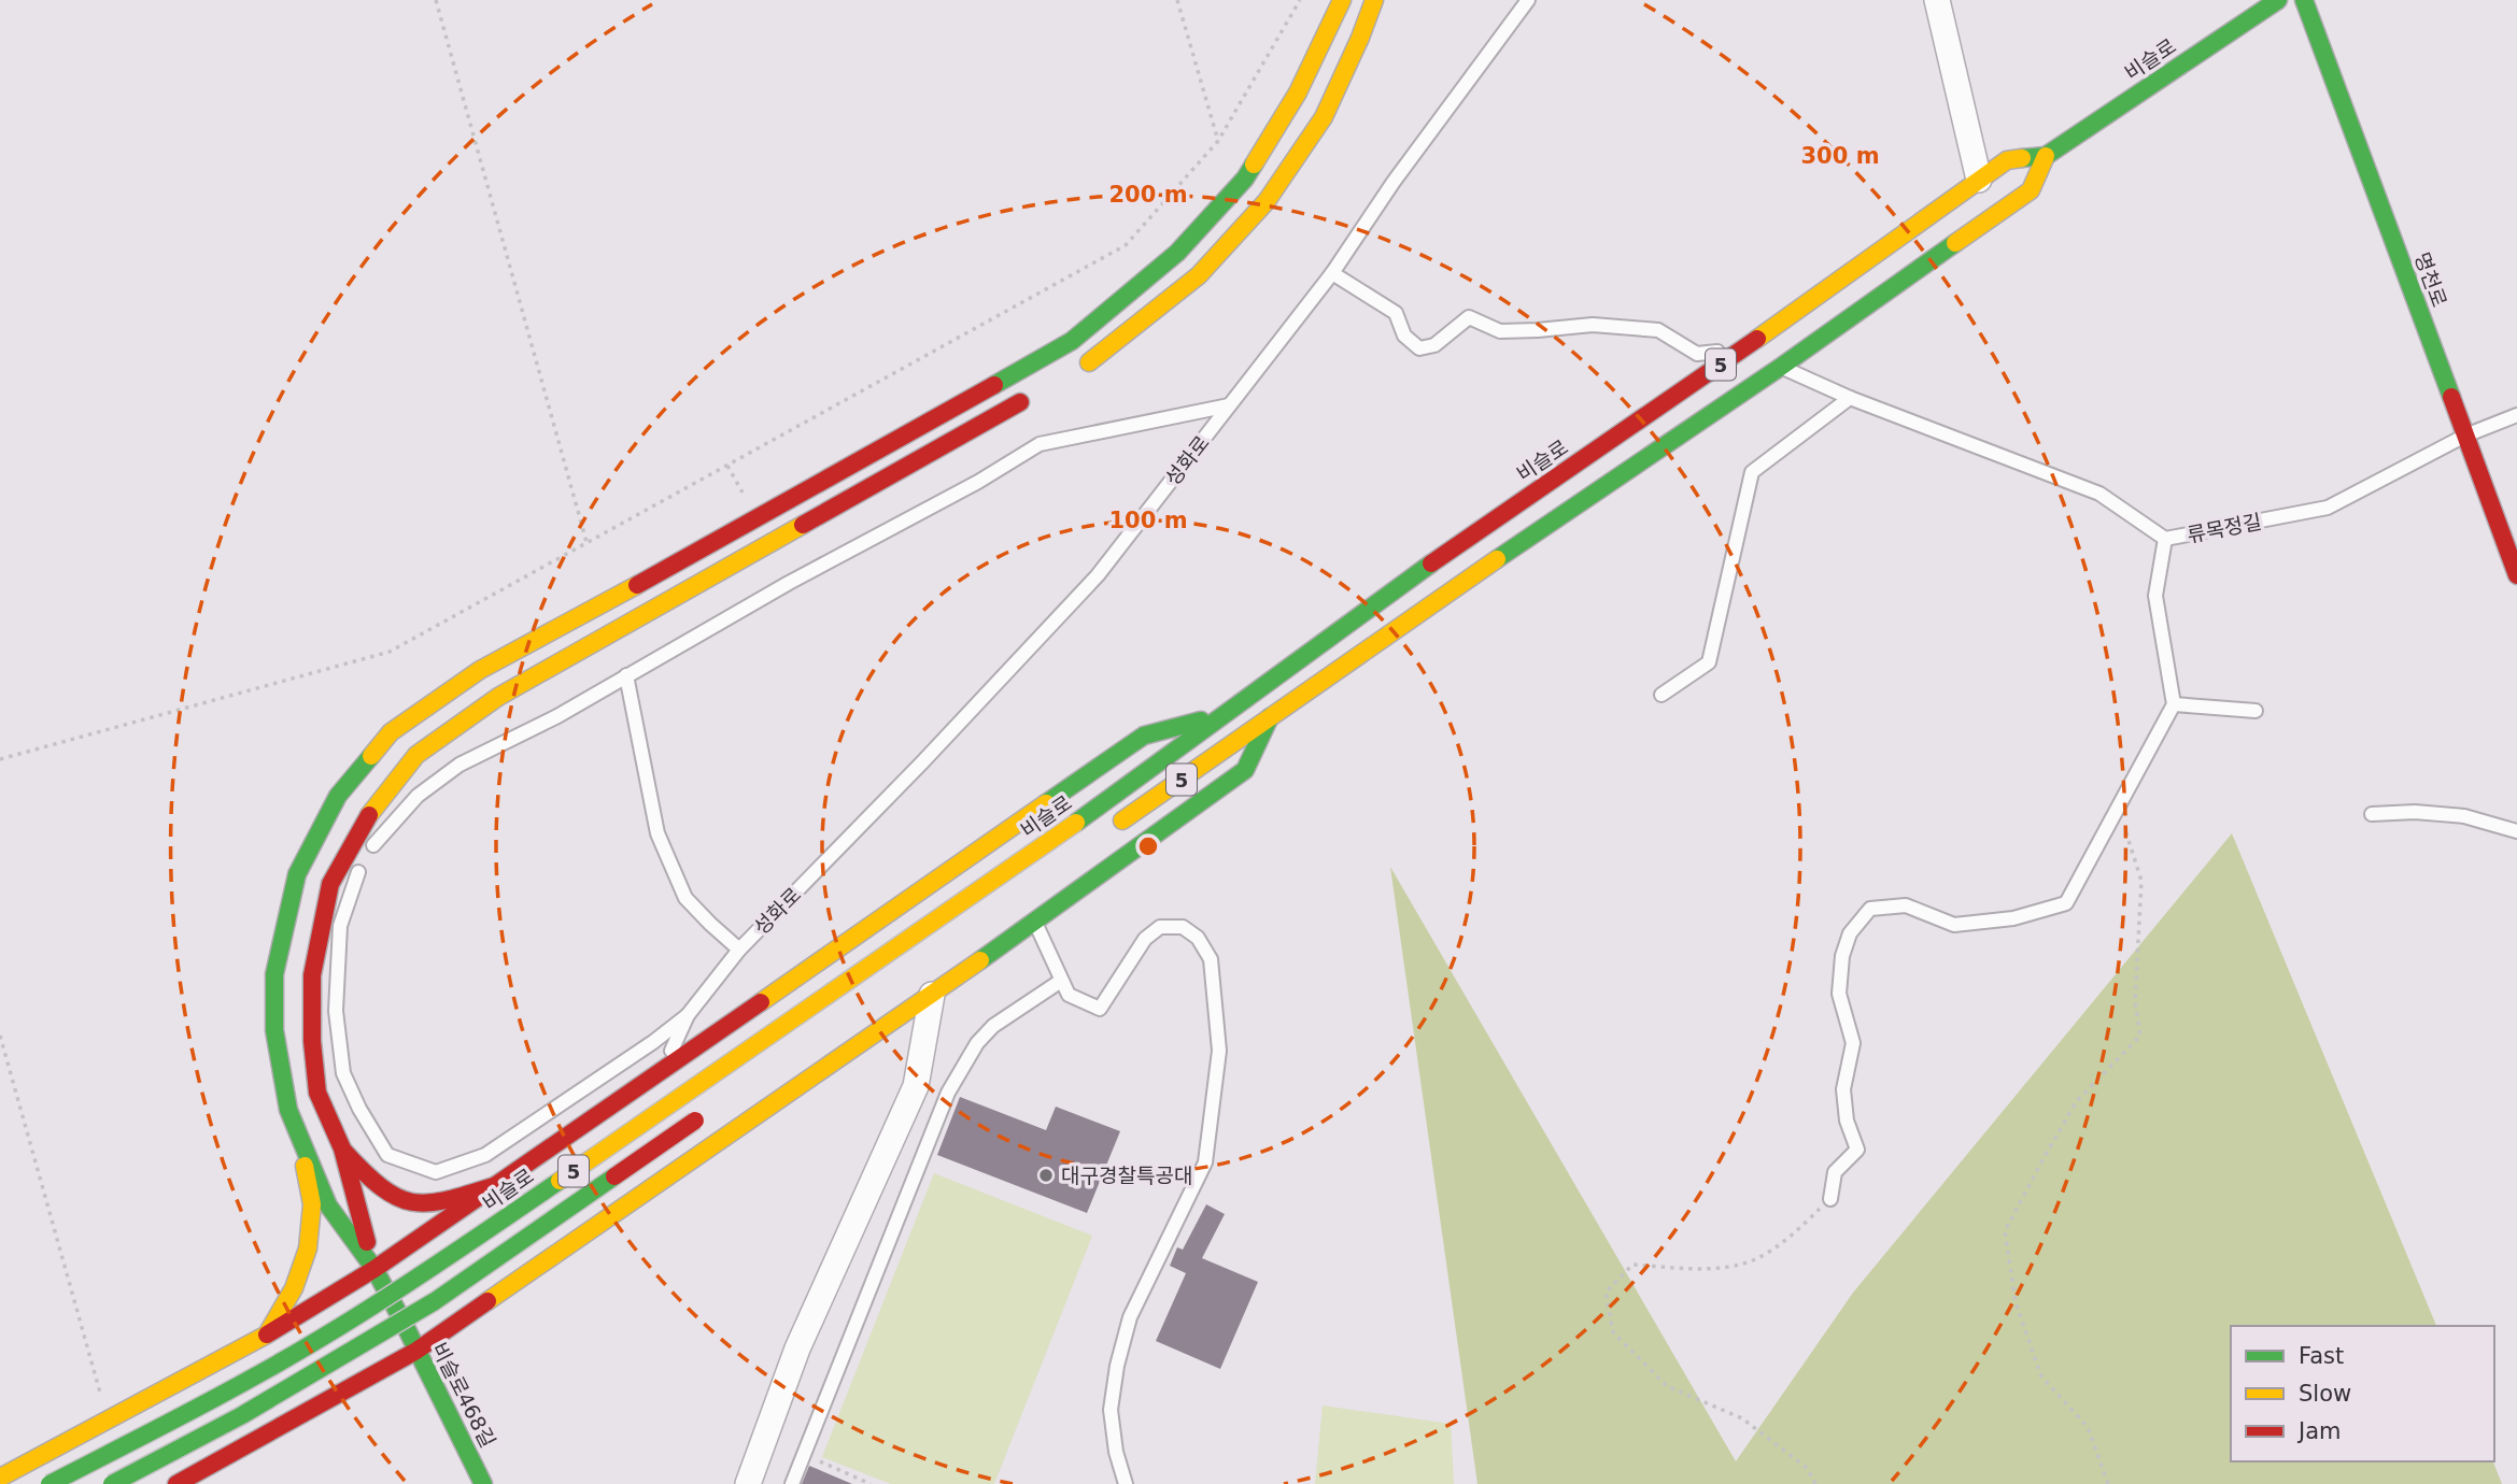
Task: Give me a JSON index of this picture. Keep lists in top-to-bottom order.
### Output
{
  "streets": {
    "main road": [
      "비슬로",
      "명천로",
      "5",
      "비슬로468길"
    ],
    "lane": ["성화로", "류목정길"]
  },
  "crossings": [
    ["비슬로", "류목정길"],
    ["명천로", "류목정길"]
  ],
  "places": ["대구경찰특공대"],
  "legend": ["Fast", "Slow", "Jam"],
  "rings": ["300 m", "200 m", "100 m"]
}
